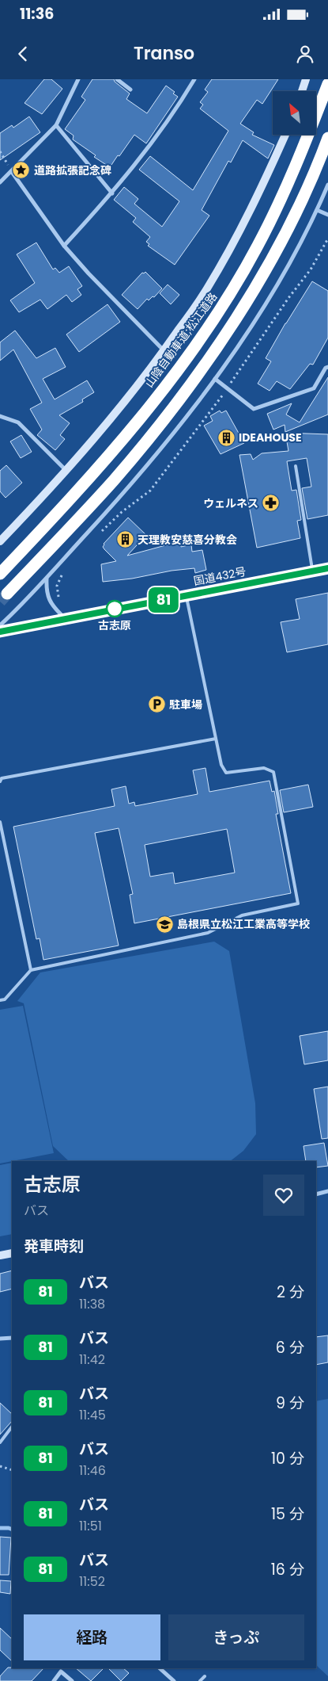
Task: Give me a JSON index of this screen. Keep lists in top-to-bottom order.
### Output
{
  "streets": {
    "highway": ["山陰自動車道;松江道路", "国道432号"]
  },
  "places": {
    "place": ["道路拡張記念碑"],
    "building": ["IDEAHOUSE", "天理教安慈喜分教会"],
    "pharmacy": ["ウェルネス"],
    "other": ["古志原"],
    "parking": ["駐車場"],
    "school or university": ["島根県立松江工業高等学校"]
  },
  "lines": ["bus line 81"],
  "north": "top left",
  "page": {
    "status": "11:36",
    "header": "Transo",
    "on_map": "81",
    "heading": [
      ["古志原", "バス"],
      "発車時刻"
    ],
    "list": [
      {
        "mark": "81",
        "name": "バス",
        "note": "11:38",
        "value": "2 分"
      },
      {
        "mark": "81",
        "name": "バス",
        "note": "11:42",
        "value": "6 分"
      },
      {
        "mark": "81",
        "name": "バス",
        "note": "11:45",
        "value": "9 分"
      },
      {
        "mark": "81",
        "name": "バス",
        "note": "11:46",
        "value": "10 分"
      },
      {
        "mark": "81",
        "name": "バス",
        "note": "11:51",
        "value": "15 分"
      },
      {
        "mark": "81",
        "name": "バス",
        "note": "11:52",
        "value": "16 分"
      }
    ],
    "buttons": ["経路", "きっぷ"]
  }
}
